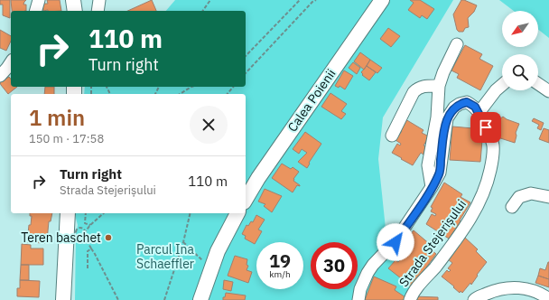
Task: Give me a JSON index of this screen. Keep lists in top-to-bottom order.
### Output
{
  "streets": {
    "main road": ["Calea Poienii"],
    "street": ["Strada Stejerișului"]
  },
  "parks": ["Parcul Ina Schaeffler"],
  "places": ["Teren baschet"],
  "north": "bottom left",
  "page": {
    "turn": ["110 m", "Turn right"],
    "heading": ["1 min", "150 m · 17:58"],
    "list": [
      {
        "name": "Turn right",
        "note": "Strada Stejerișului",
        "value": "110 m"
      }
    ],
    "speed": "19 km/h",
    "limit": "30"
  }
}
